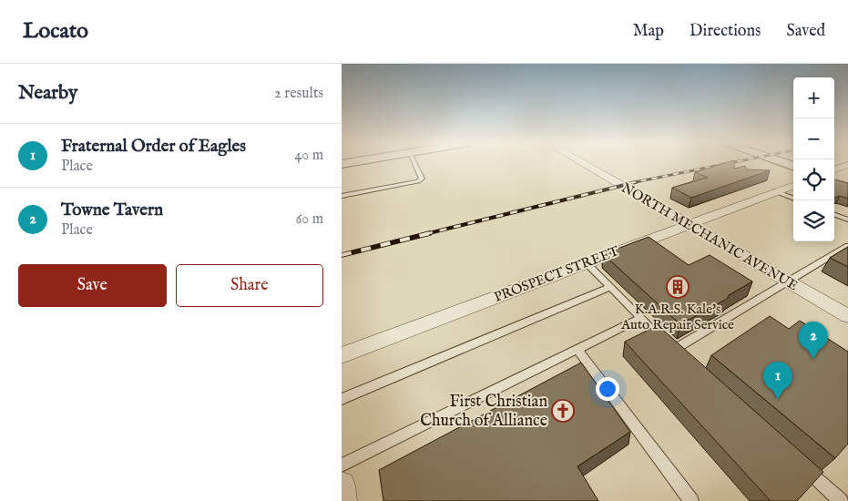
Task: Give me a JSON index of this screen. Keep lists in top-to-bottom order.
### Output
{
  "streets": {
    "street": ["NORTH MECHANIC AVENUE", "PROSPECT STREET"]
  },
  "crossings": [
    ["NORTH MECHANIC AVENUE", "PROSPECT STREET"]
  ],
  "places": {
    "building": ["K.A.R.S. Kale's Auto Repair Service"],
    "church": ["First Christian Church of Alliance"]
  },
  "page": {
    "header": "Locato",
    "nav": ["Map", "Directions", "Saved"],
    "heading": ["Nearby", "2 results"],
    "map_buttons": ["+", "−"],
    "list": [
      {
        "mark": "1",
        "name": "Fraternal Order of Eagles",
        "note": "Place",
        "value": "40 m"
      },
      {
        "mark": "2",
        "name": "Towne Tavern",
        "note": "Place",
        "value": "60 m"
      }
    ],
    "buttons": ["Save", "Share"],
    "pins": ["2", "1"]
  }
}
